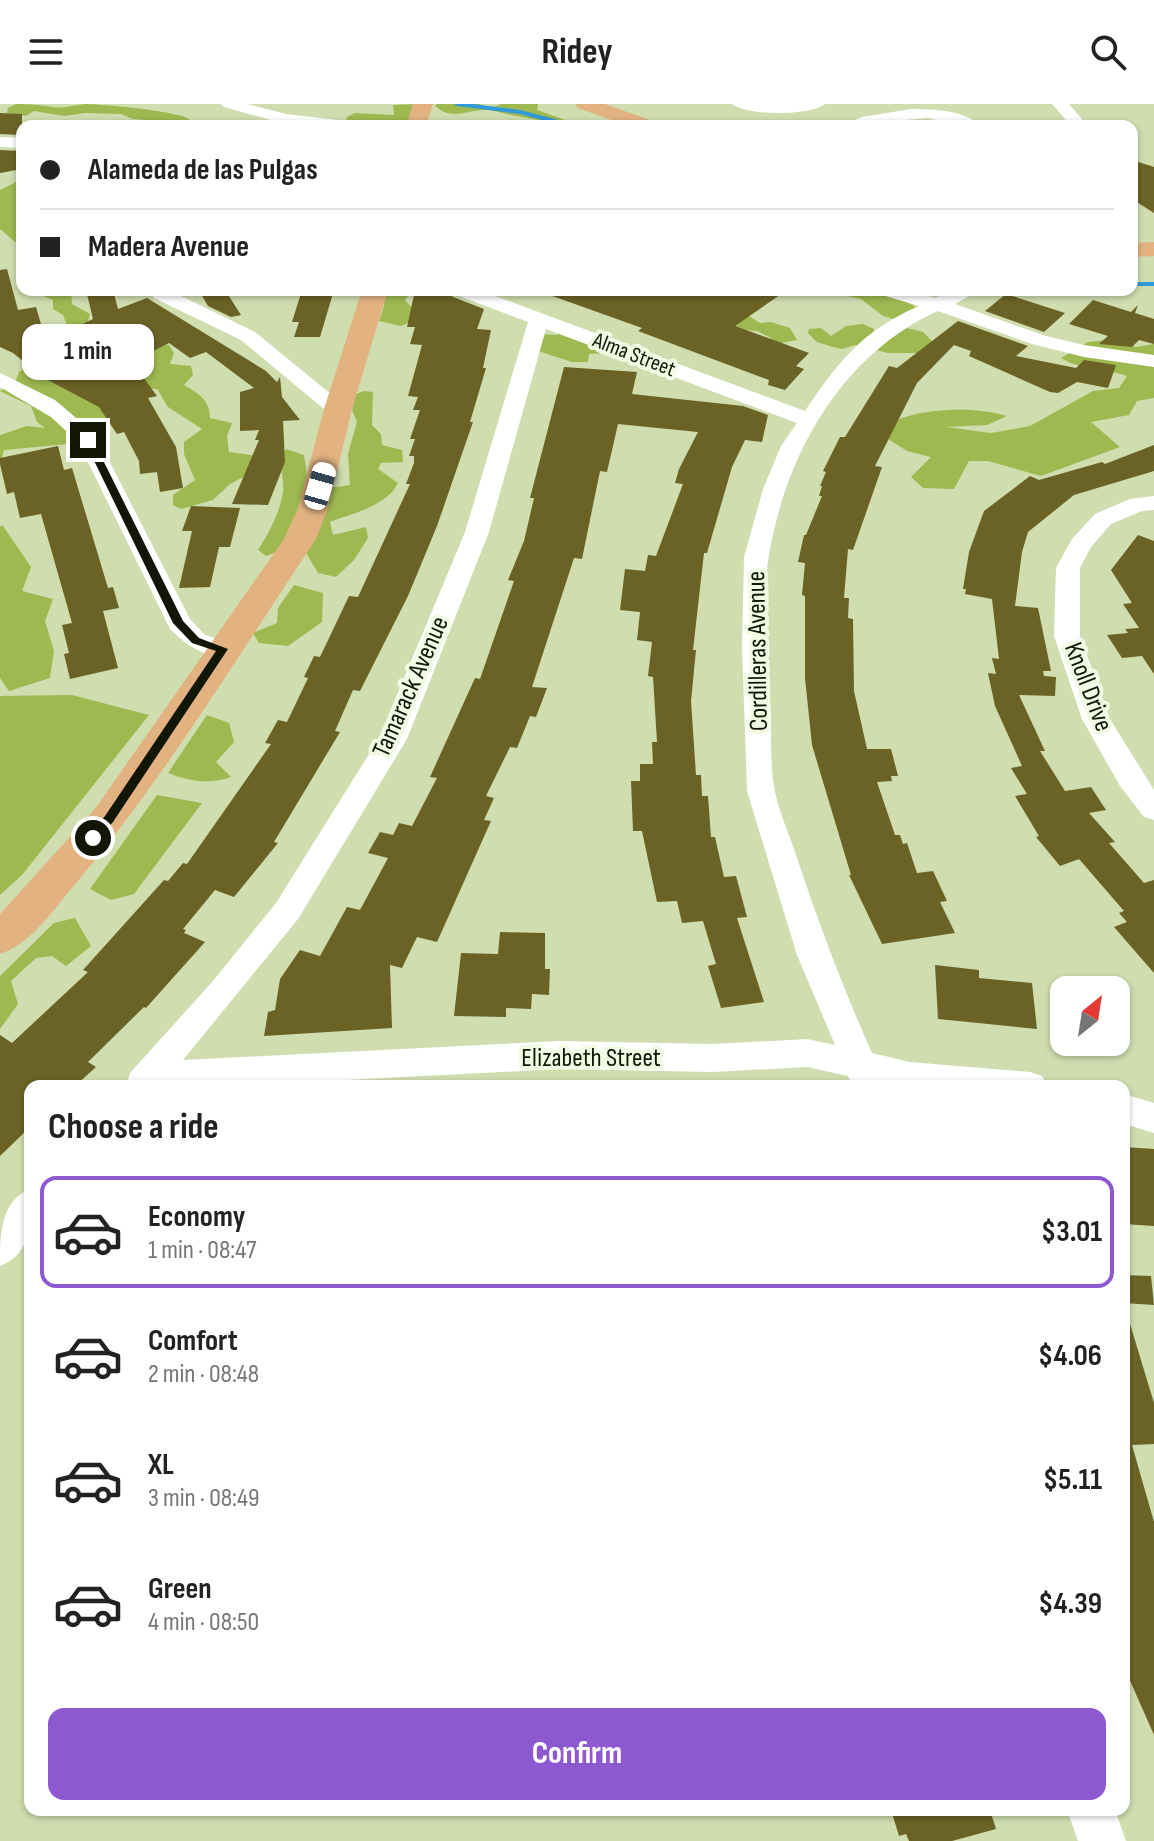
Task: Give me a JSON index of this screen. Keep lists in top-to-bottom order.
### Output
{
  "streets": {
    "street": [
      "Alma Street",
      "Cordilleras Avenue",
      "Tamarack Avenue",
      "Knoll Drive",
      "Elizabeth Street"
    ]
  },
  "crossings": [
    ["Alma Street", "Cordilleras Avenue"],
    ["Alma Street", "Tamarack Avenue"],
    ["Cordilleras Avenue", "Elizabeth Street"]
  ],
  "north": "top right",
  "page": {
    "header": "Ridey",
    "banner": ["Alameda de las Pulgas", "Madera Avenue"],
    "bubble": "1 min",
    "heading": "Choose a ride",
    "list": [
      {
        "name": "Economy",
        "note": "1 min · 08:47",
        "value": "$3.01"
      },
      {
        "name": "Comfort",
        "note": "2 min · 08:48",
        "value": "$4.06"
      },
      {
        "name": "XL",
        "note": "3 min · 08:49",
        "value": "$5.11"
      },
      {
        "name": "Green",
        "note": "4 min · 08:50",
        "value": "$4.39"
      }
    ],
    "buttons": "Confirm"
  }
}
